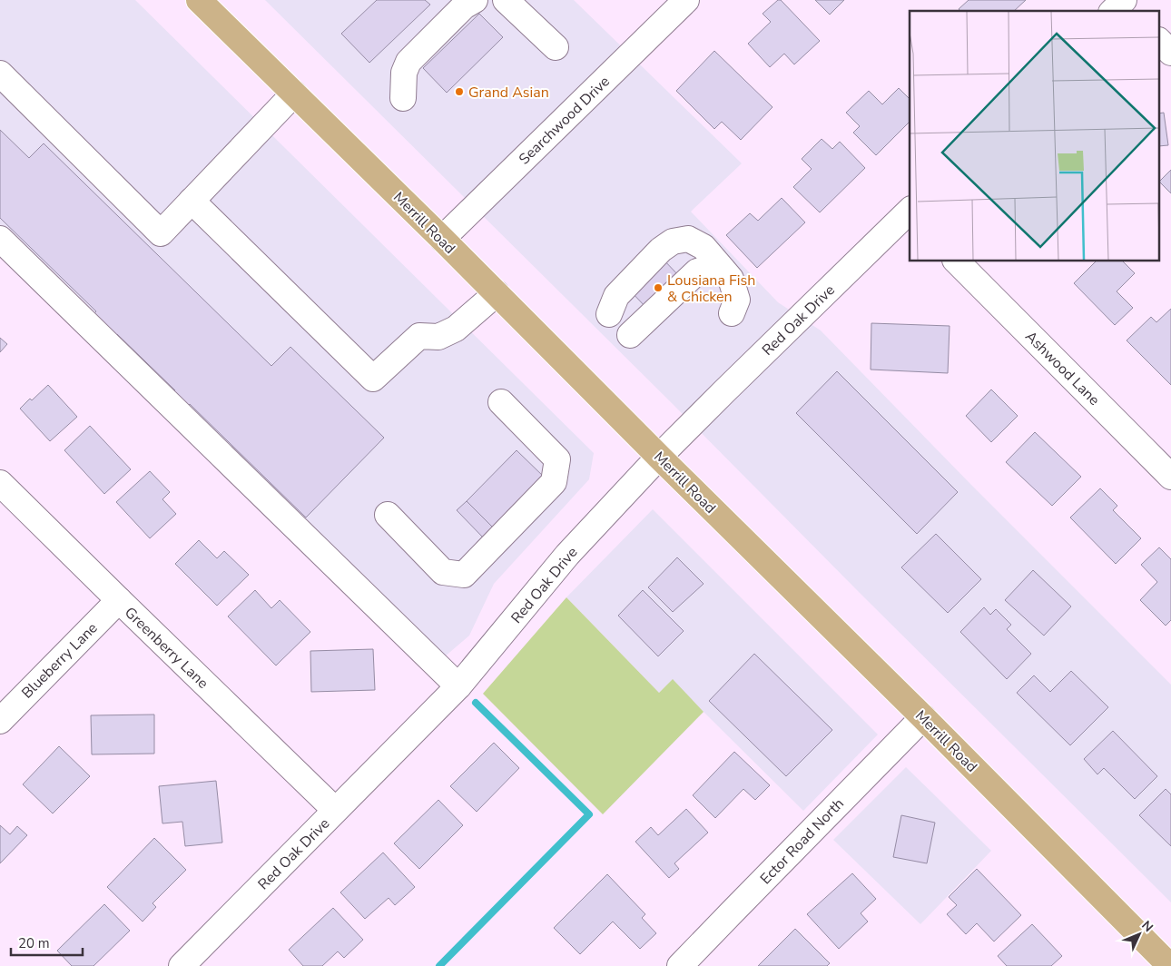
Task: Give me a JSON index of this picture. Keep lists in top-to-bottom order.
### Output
{
  "streets": {
    "main road": ["Merrill Road"],
    "street": [
      "Searchwood Drive",
      "Red Oak Drive",
      "Ashwood Lane",
      "Greenberry Lane",
      "Blueberry Lane",
      "Ector Road North"
    ]
  },
  "crossings": [
    ["Searchwood Drive", "Merrill Road"],
    ["Merrill Road", "Red Oak Drive"],
    ["Merrill Road", "Ector Road North"],
    ["Red Oak Drive", "Greenberry Lane"],
    ["Greenberry Lane", "Blueberry Lane"]
  ],
  "places": ["Grand Asian", "Lousiana Fish & Chicken"],
  "scale_bar": "20 m",
  "north": "top right"
}
